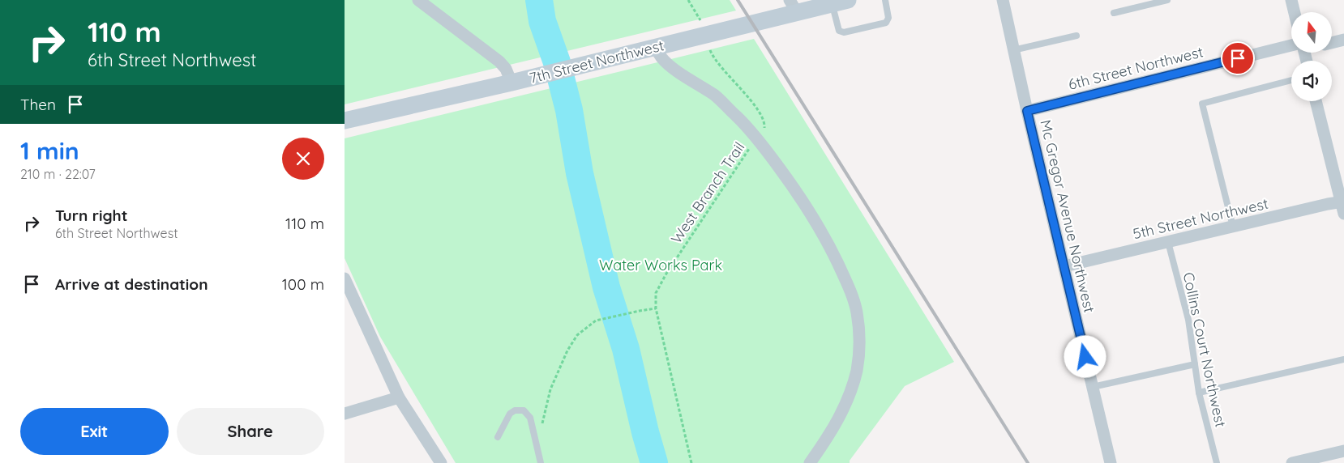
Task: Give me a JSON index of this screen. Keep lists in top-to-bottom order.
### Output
{
  "streets": {
    "street": [
      "7th Street Northwest",
      "6th Street Northwest",
      "Mc Gregor Avenue Northwest",
      "5th Street Northwest"
    ],
    "lane": ["Collins Court Northwest"],
    "path": ["West Branch Trail"]
  },
  "crossings": [
    ["7th Street Northwest", "West Branch Trail"],
    ["6th Street Northwest", "Mc Gregor Avenue Northwest"],
    ["Mc Gregor Avenue Northwest", "5th Street Northwest"],
    ["5th Street Northwest", "Collins Court Northwest"]
  ],
  "parks": ["Water Works Park"],
  "north": "top",
  "page": {
    "turn": ["110 m", "6th Street Northwest"],
    "then": "Then",
    "heading": ["1 min", "210 m · 22:07"],
    "list": [
      {
        "name": "Turn right",
        "note": "6th Street Northwest",
        "value": "110 m"
      },
      {
        "name": "Arrive at destination",
        "value": "100 m"
      }
    ],
    "buttons": ["Exit", "Share"]
  }
}
